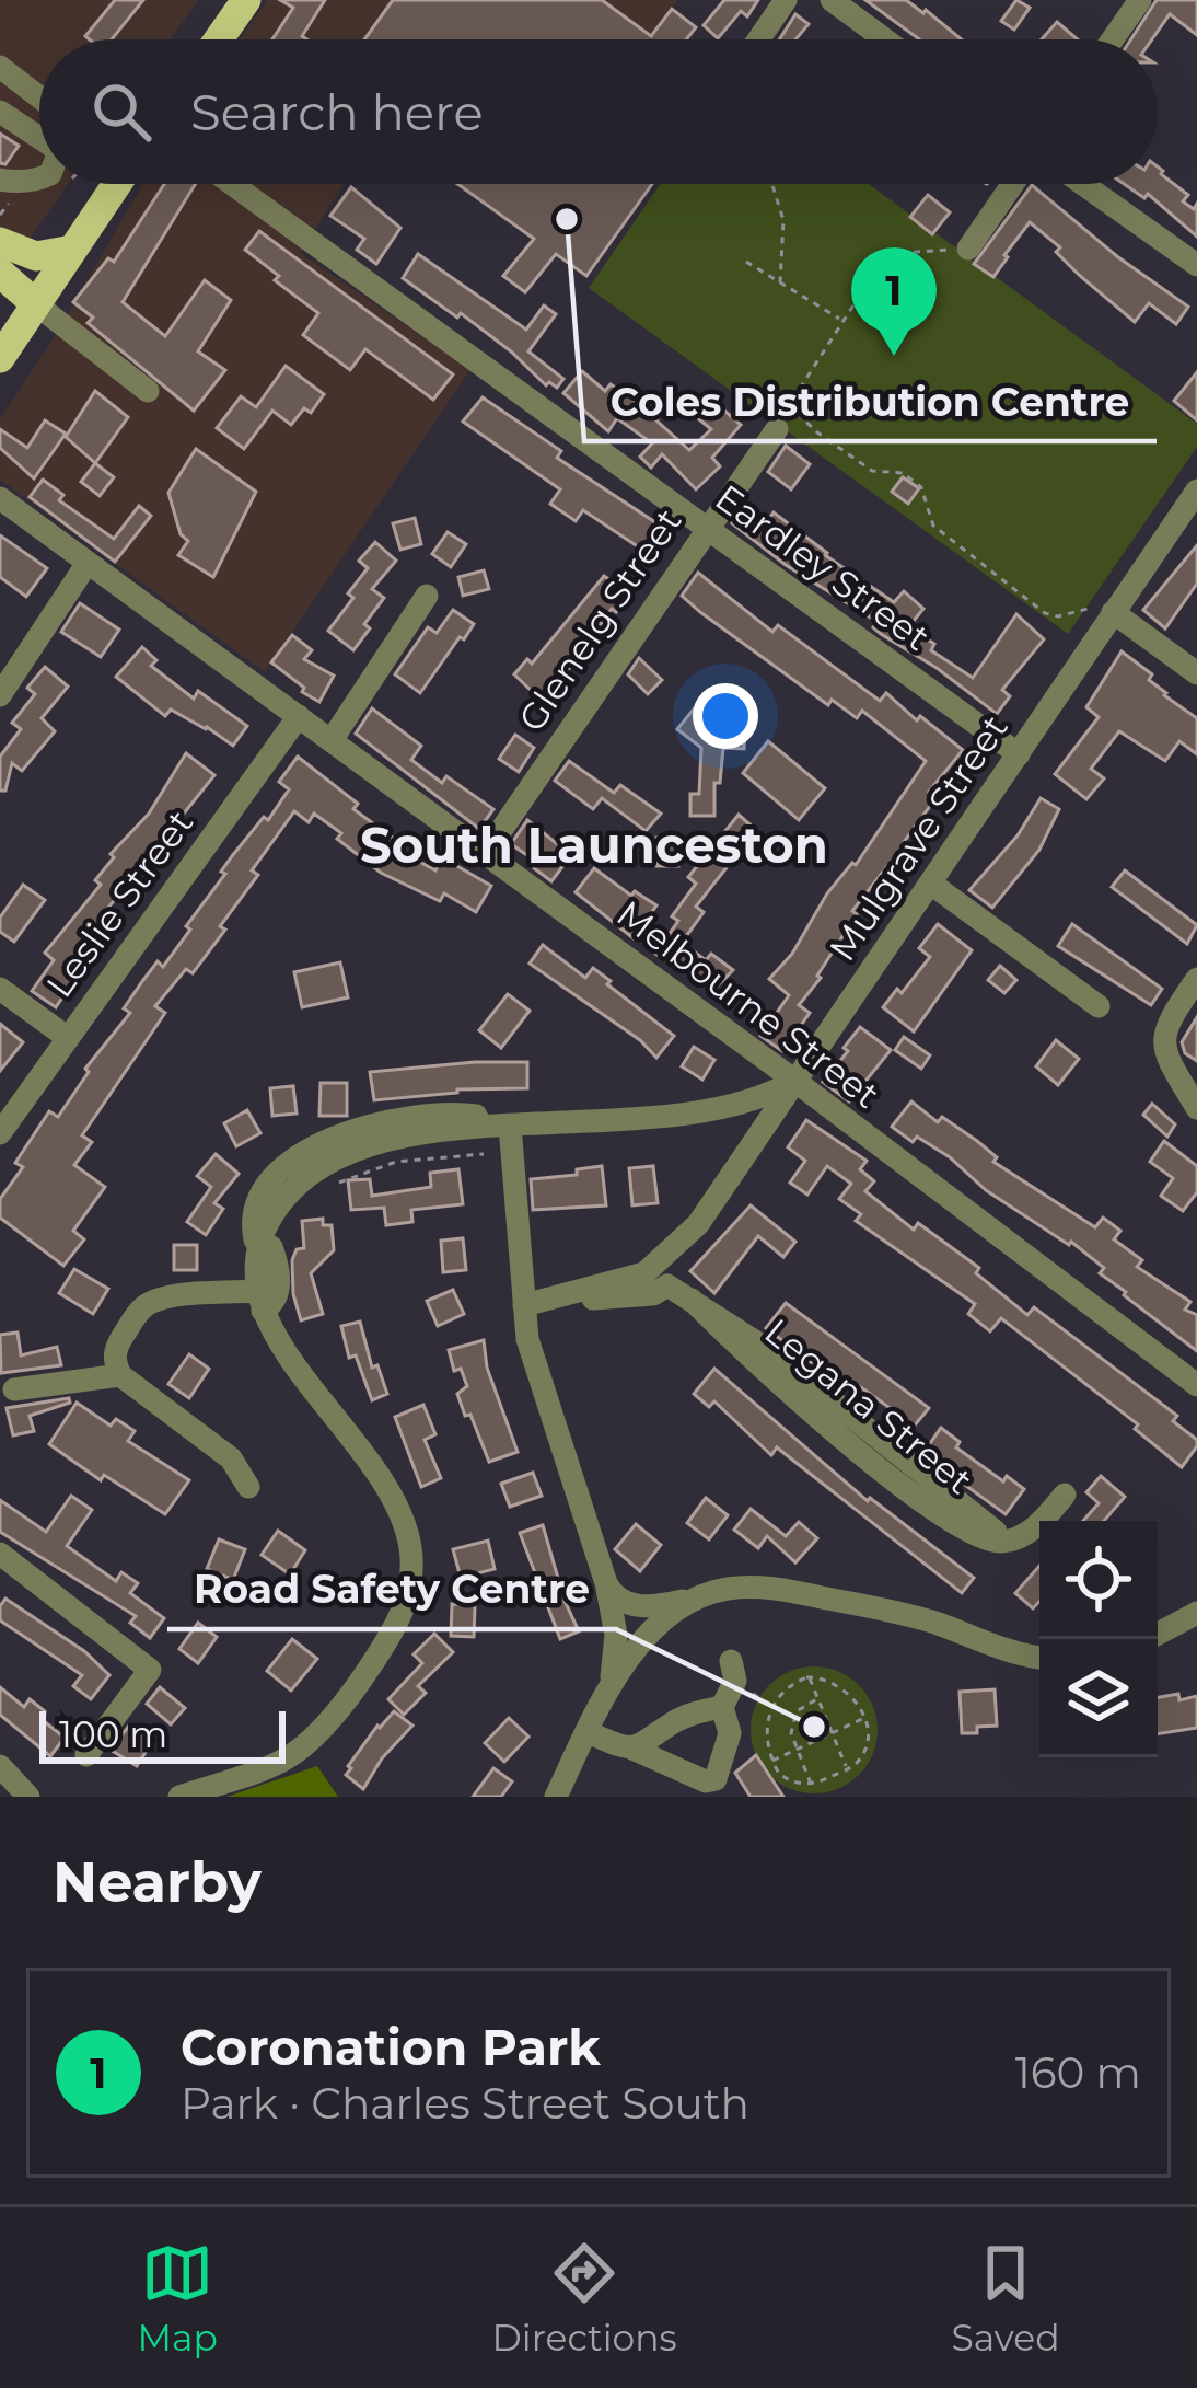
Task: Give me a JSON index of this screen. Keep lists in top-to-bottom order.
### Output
{
  "streets": {
    "street": [
      "Eardley Street",
      "Glenelg Street",
      "Mulgrave Street",
      "Leslie Street",
      "Melbourne Street",
      "Legana Street"
    ]
  },
  "crossings": [
    ["Eardley Street", "Glenelg Street"],
    ["Eardley Street", "Mulgrave Street"],
    ["Glenelg Street", "Melbourne Street"],
    ["Mulgrave Street", "Melbourne Street"],
    ["Mulgrave Street", "Legana Street"],
    ["Leslie Street", "Melbourne Street"]
  ],
  "districts": ["South Launceston"],
  "places": ["Coles Distribution Centre", "Road Safety Centre"],
  "scale_bar": "100 m",
  "page": {
    "search": "Search here",
    "pins": "1",
    "scale": "100 m",
    "heading": "Nearby",
    "list": [
      {
        "mark": "1",
        "name": "Coronation Park",
        "note": "Park · Charles Street South",
        "value": "160 m"
      }
    ],
    "nav": ["Map", "Directions", "Saved"]
  }
}
